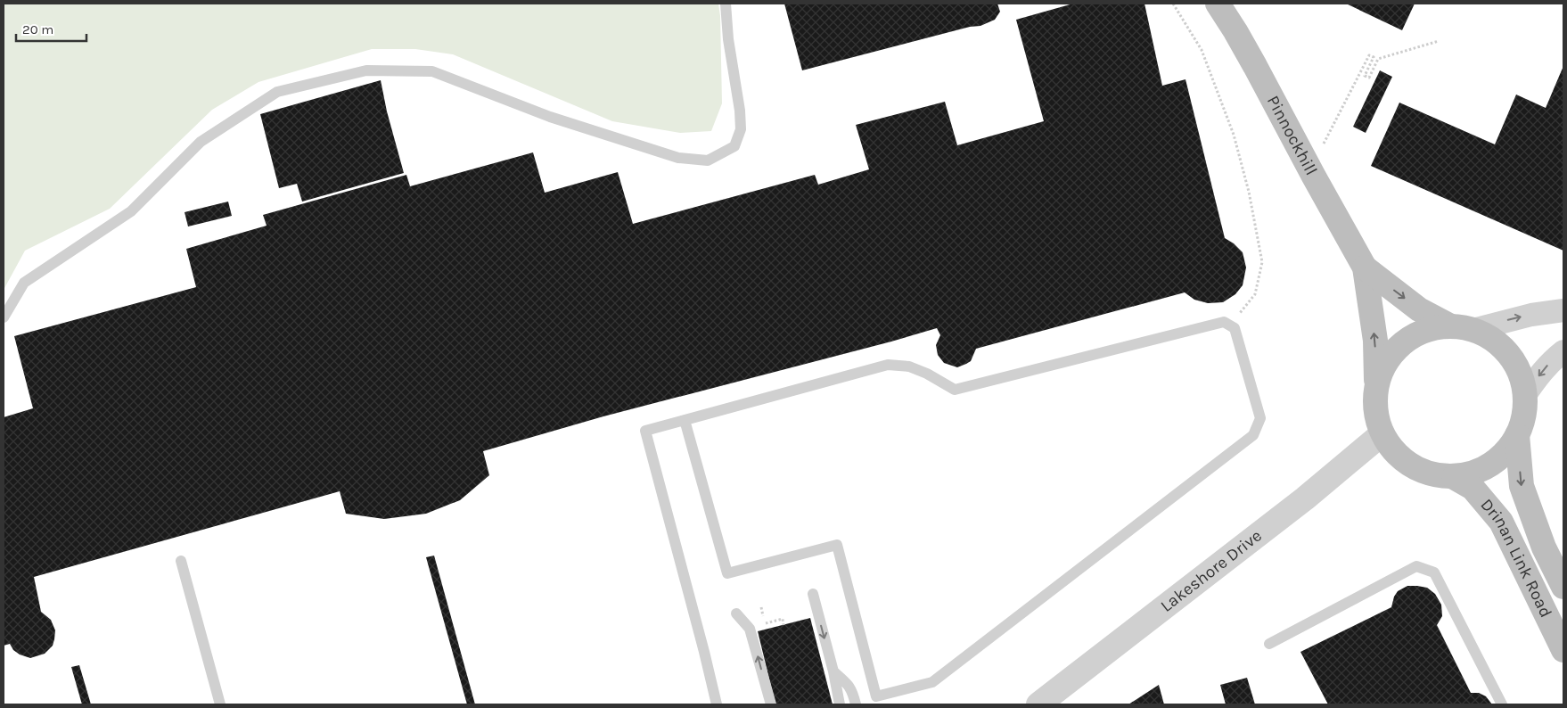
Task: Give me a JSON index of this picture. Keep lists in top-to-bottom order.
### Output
{
  "streets": {
    "main road": ["Pinnockhill", "Drinan Link Road"],
    "street": ["Lakeshore Drive"]
  },
  "crossings": [
    ["Pinnockhill", "Drinan Link Road"],
    ["Pinnockhill", "Lakeshore Drive"],
    ["Drinan Link Road", "Lakeshore Drive"]
  ],
  "scale_bar": "20 m"
}
